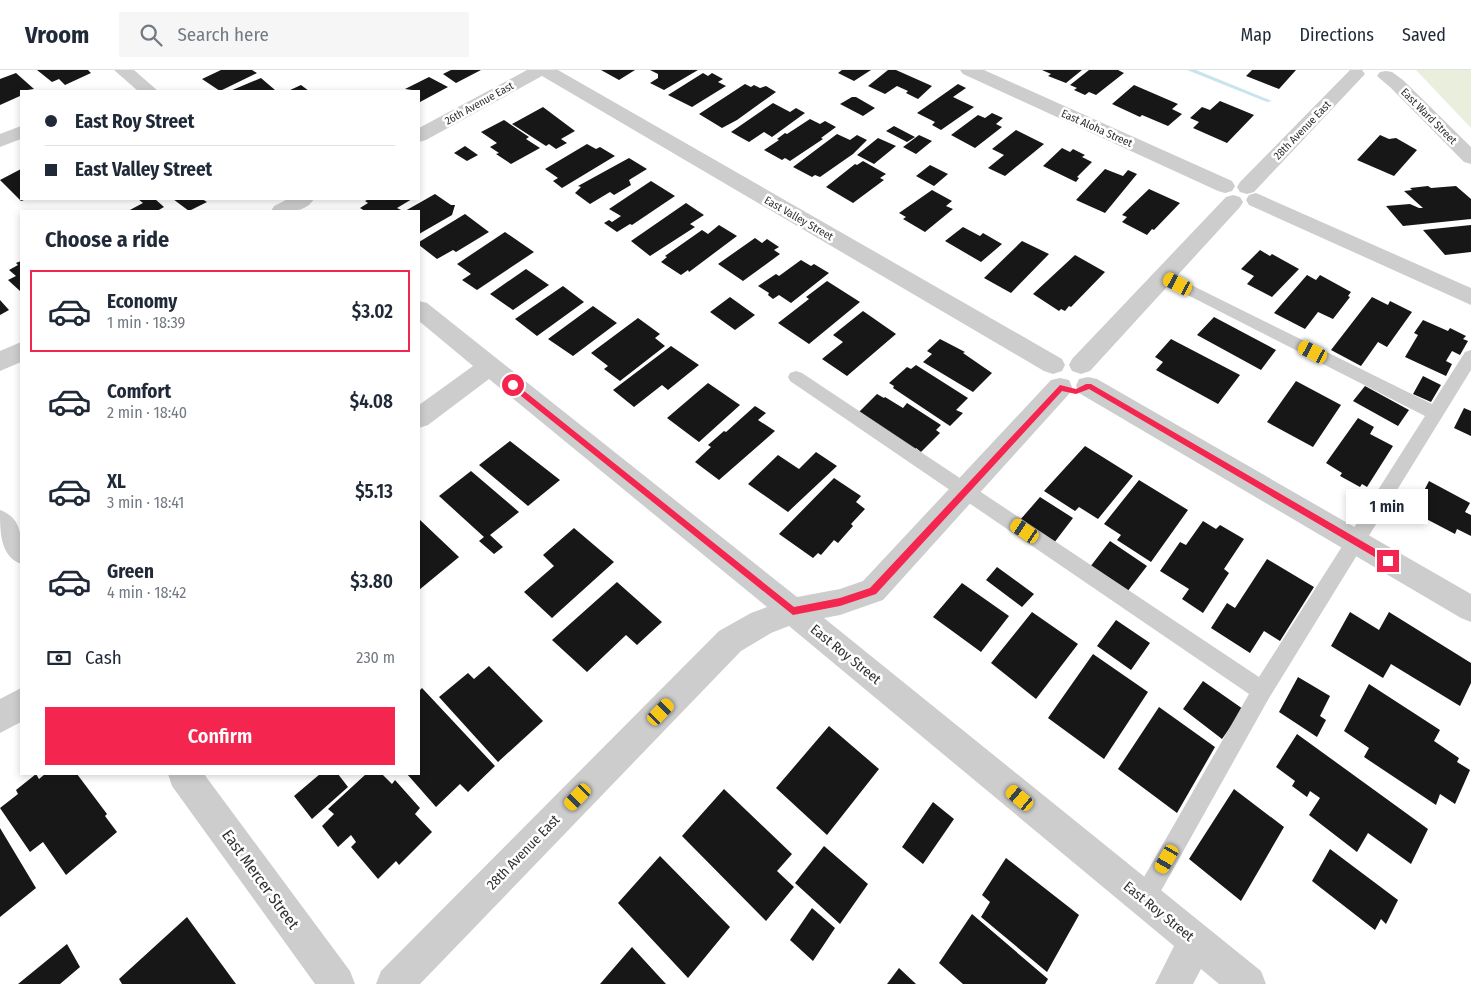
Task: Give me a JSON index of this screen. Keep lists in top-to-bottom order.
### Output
{
  "streets": {
    "street": [
      "26th Avenue East",
      "East Ward Street",
      "East Aloha Street",
      "28th Avenue East",
      "East Valley Street",
      "East Roy Street",
      "East Mercer Street"
    ]
  },
  "crossings": [
    ["East Aloha Street", "28th Avenue East"],
    ["28th Avenue East", "East Valley Street"],
    ["28th Avenue East", "East Roy Street"]
  ],
  "page": {
    "header": "Vroom",
    "search": "Search here",
    "nav": ["Map", "Directions", "Saved"],
    "banner": ["East Roy Street", "East Valley Street"],
    "heading": "Choose a ride",
    "list": [
      {
        "name": "Economy",
        "note": "1 min · 18:39",
        "value": "$3.02"
      },
      {
        "name": "Comfort",
        "note": "2 min · 18:40",
        "value": "$4.08"
      },
      {
        "name": "XL",
        "note": "3 min · 18:41",
        "value": "$5.13"
      },
      {
        "name": "Green",
        "note": "4 min · 18:42",
        "value": "$3.80"
      }
    ],
    "bubble": "1 min",
    "pay": ["Cash", "230 m"],
    "buttons": "Confirm"
  }
}
